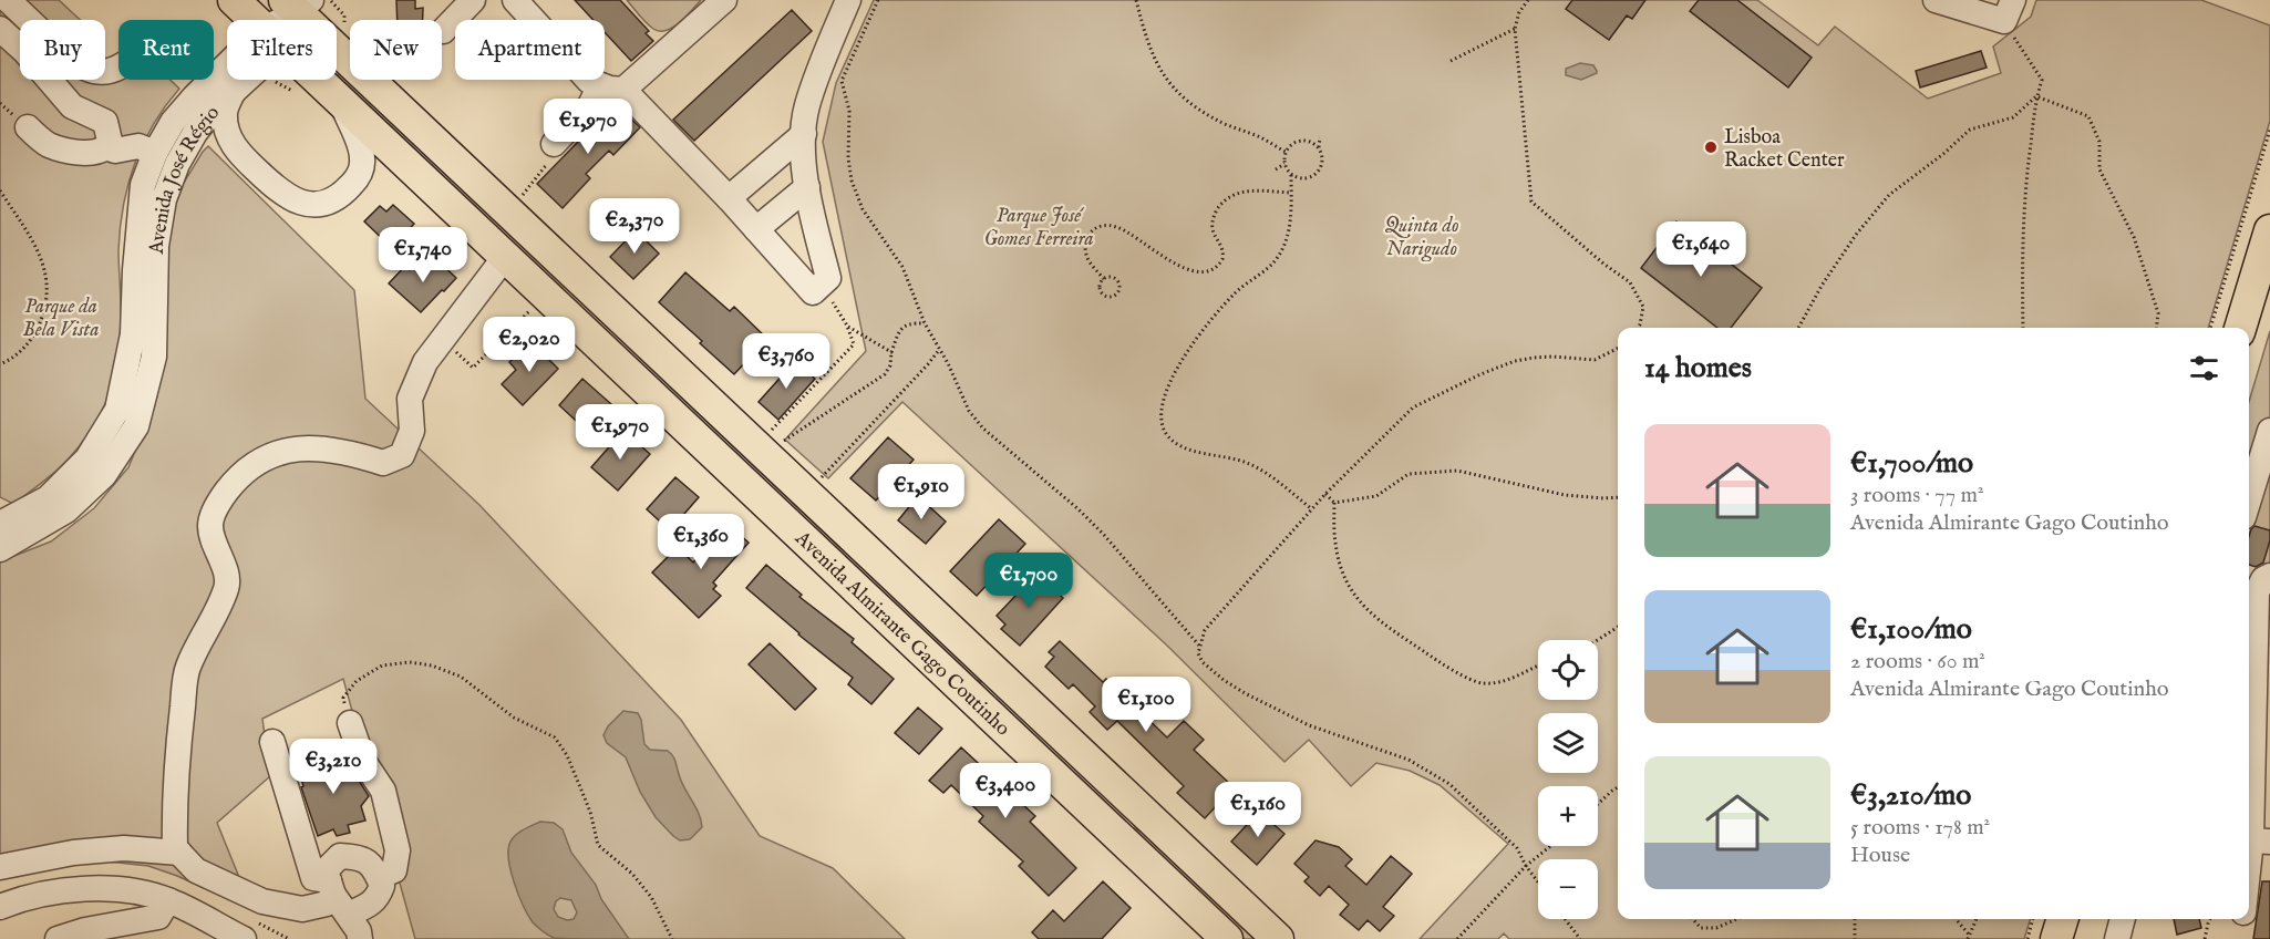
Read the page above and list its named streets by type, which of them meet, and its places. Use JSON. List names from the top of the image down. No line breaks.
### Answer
{"streets":{"main road":["Avenida Almirante Gago Coutinho"],"street":["Avenida José Régio"]},"crossings":[["Avenida José Régio","Avenida Almirante Gago Coutinho"]],"parks":["Parque José Gomes Ferreira","Quinta do Narigudo","Parque da Bela Vista"],"places":["Lisboa Racket Center"],"page":{"chip":["Buy","Rent","Filters","New","Apartment"],"price":["€1,970","€2,370","€1,640","€1,740","€2,020","€3,760","€1,970","€1,910","€1,360","€1,700","€1,100","€3,210","€3,400","€1,160"],"heading":"14 homes","list":[{"name":"€1,700/mo","note":"3 rooms · 77 m² · Avenida Almirante Gago Coutinho"},{"name":"€1,100/mo","note":"2 rooms · 60 m² · Avenida Almirante Gago Coutinho"},{"name":"€3,210/mo","note":"5 rooms · 178 m² · House"}],"map_buttons":["+","−"]}}
